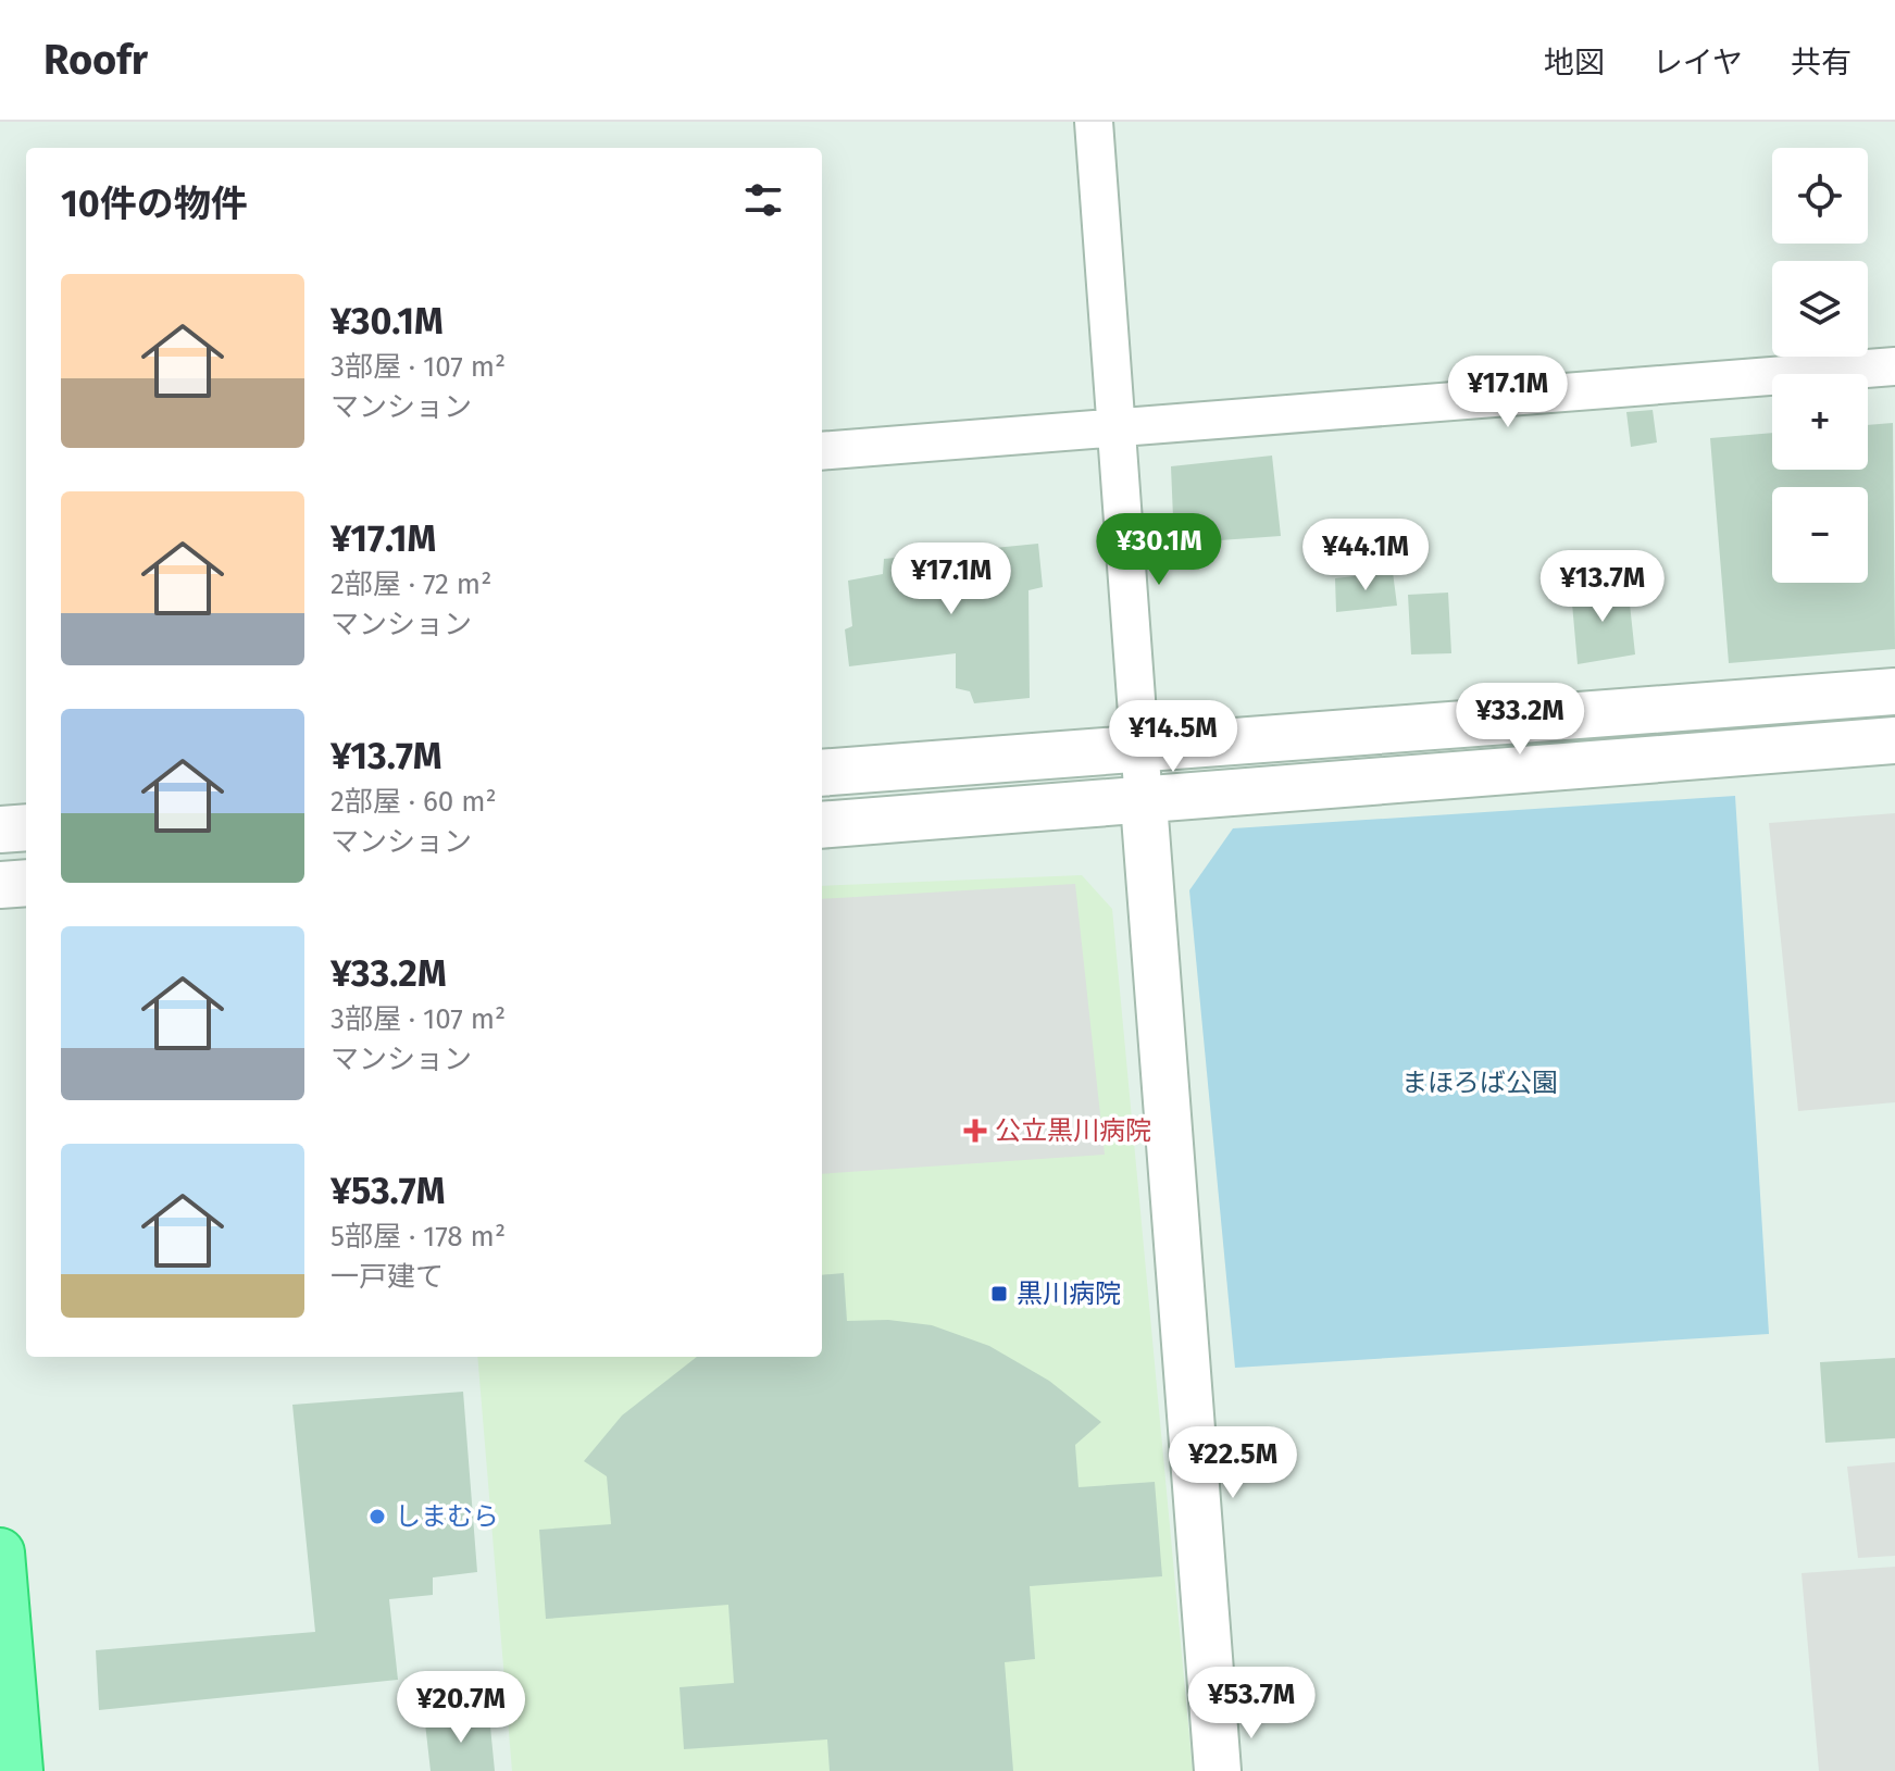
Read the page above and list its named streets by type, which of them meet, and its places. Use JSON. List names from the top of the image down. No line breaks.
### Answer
{"parks":["まほろば公園"],"places":{"health":["公立黒川病院"],"transit":["黒川病院"],"other":["しまむら"]},"page":{"header":"Roofr","nav":["地図","レイヤ","共有"],"map_buttons":["+","−"],"heading":"10件の物件","list":[{"name":"¥30.1M","note":"3部屋 · 107 m² · マンション"},{"name":"¥17.1M","note":"2部屋 · 72 m² · マンション"},{"name":"¥13.7M","note":"2部屋 · 60 m² · マンション"},{"name":"¥33.2M","note":"3部屋 · 107 m² · マンション"},{"name":"¥53.7M","note":"5部屋 · 178 m² · 一戸建て"}],"price":["¥17.1M","¥30.1M","¥44.1M","¥17.1M","¥13.7M","¥33.2M","¥14.5M","¥22.5M","¥53.7M","¥20.7M"]}}
